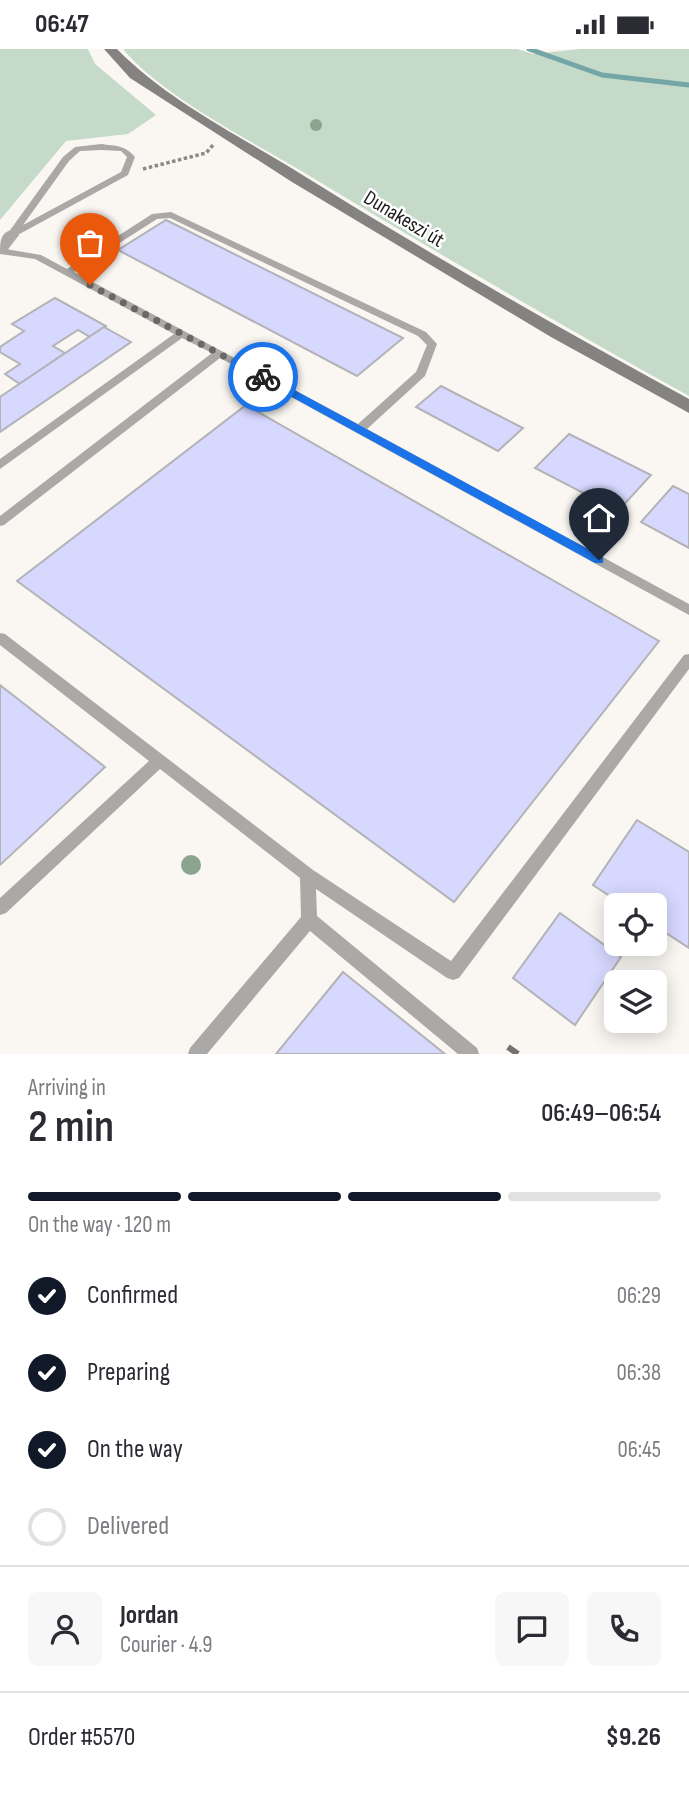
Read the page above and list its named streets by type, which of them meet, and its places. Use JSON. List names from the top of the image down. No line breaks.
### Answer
{"streets":{"street":["Dunakeszi út"]},"page":{"status":"06:47","heading":["2 min","Arriving in","06:49–06:54"],"panel":["Jordan","Courier · 4.9","Order #5570","$9.26"],"bar":"On the way · 120 m","list":[["Confirmed","06:29"],["Preparing","06:38"],["On the way","06:45"],"Delivered"]}}
